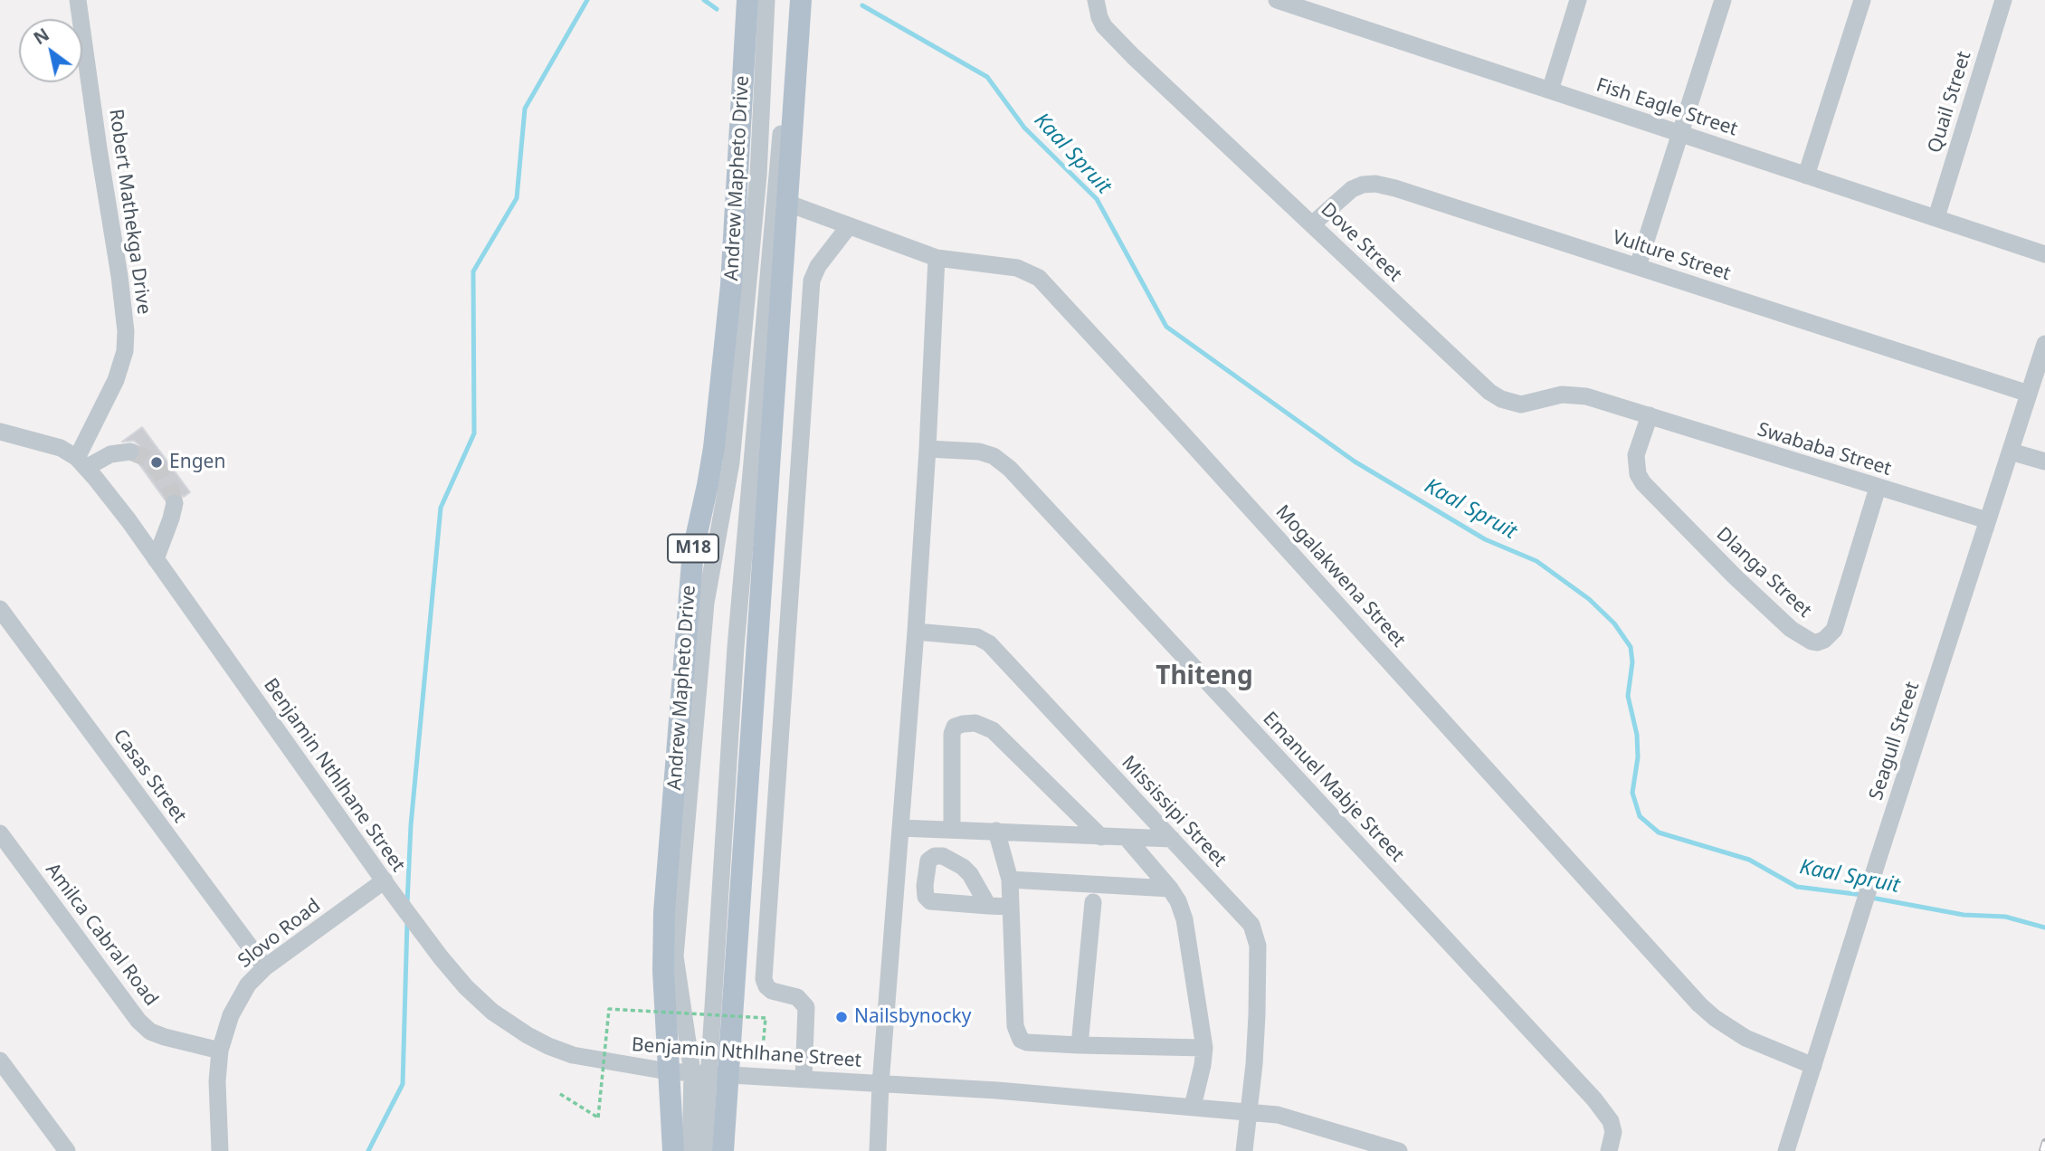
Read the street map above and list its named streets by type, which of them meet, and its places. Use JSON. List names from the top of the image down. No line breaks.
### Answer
{"streets":{"main road":["Andrew Mapheto Drive","M18"],"street":["Quail Street","Fish Eagle Street","Robert Mathekga Drive","Dove Street","Vulture Street","Swababa Street","Dlanga Street","Mogalakwena Street","Seagull Street","Benjamin Nthlhane Street","Casas Street","Emanuel Mabje Street","Mississipi Street","Slovo Road","Amilca Cabral Road"]},"crossings":[["Quail Street","Fish Eagle Street"],["Andrew Mapheto Drive","Benjamin Nthlhane Street"],["Robert Mathekga Drive","Benjamin Nthlhane Street"],["Dove Street","Vulture Street"],["Dove Street","Swababa Street"],["Dove Street","Dlanga Street"],["Vulture Street","Seagull Street"],["Swababa Street","Dlanga Street"],["Swababa Street","Seagull Street"],["Mogalakwena Street","Seagull Street"],["Benjamin Nthlhane Street","Mississipi Street"],["Benjamin Nthlhane Street","Slovo Road"],["Casas Street","Slovo Road"],["Slovo Road","Amilca Cabral Road"]],"districts":["Thiteng"],"water":["Kaal Spruit"],"places":["Engen","Nailsbynocky"],"north":"top left"}
